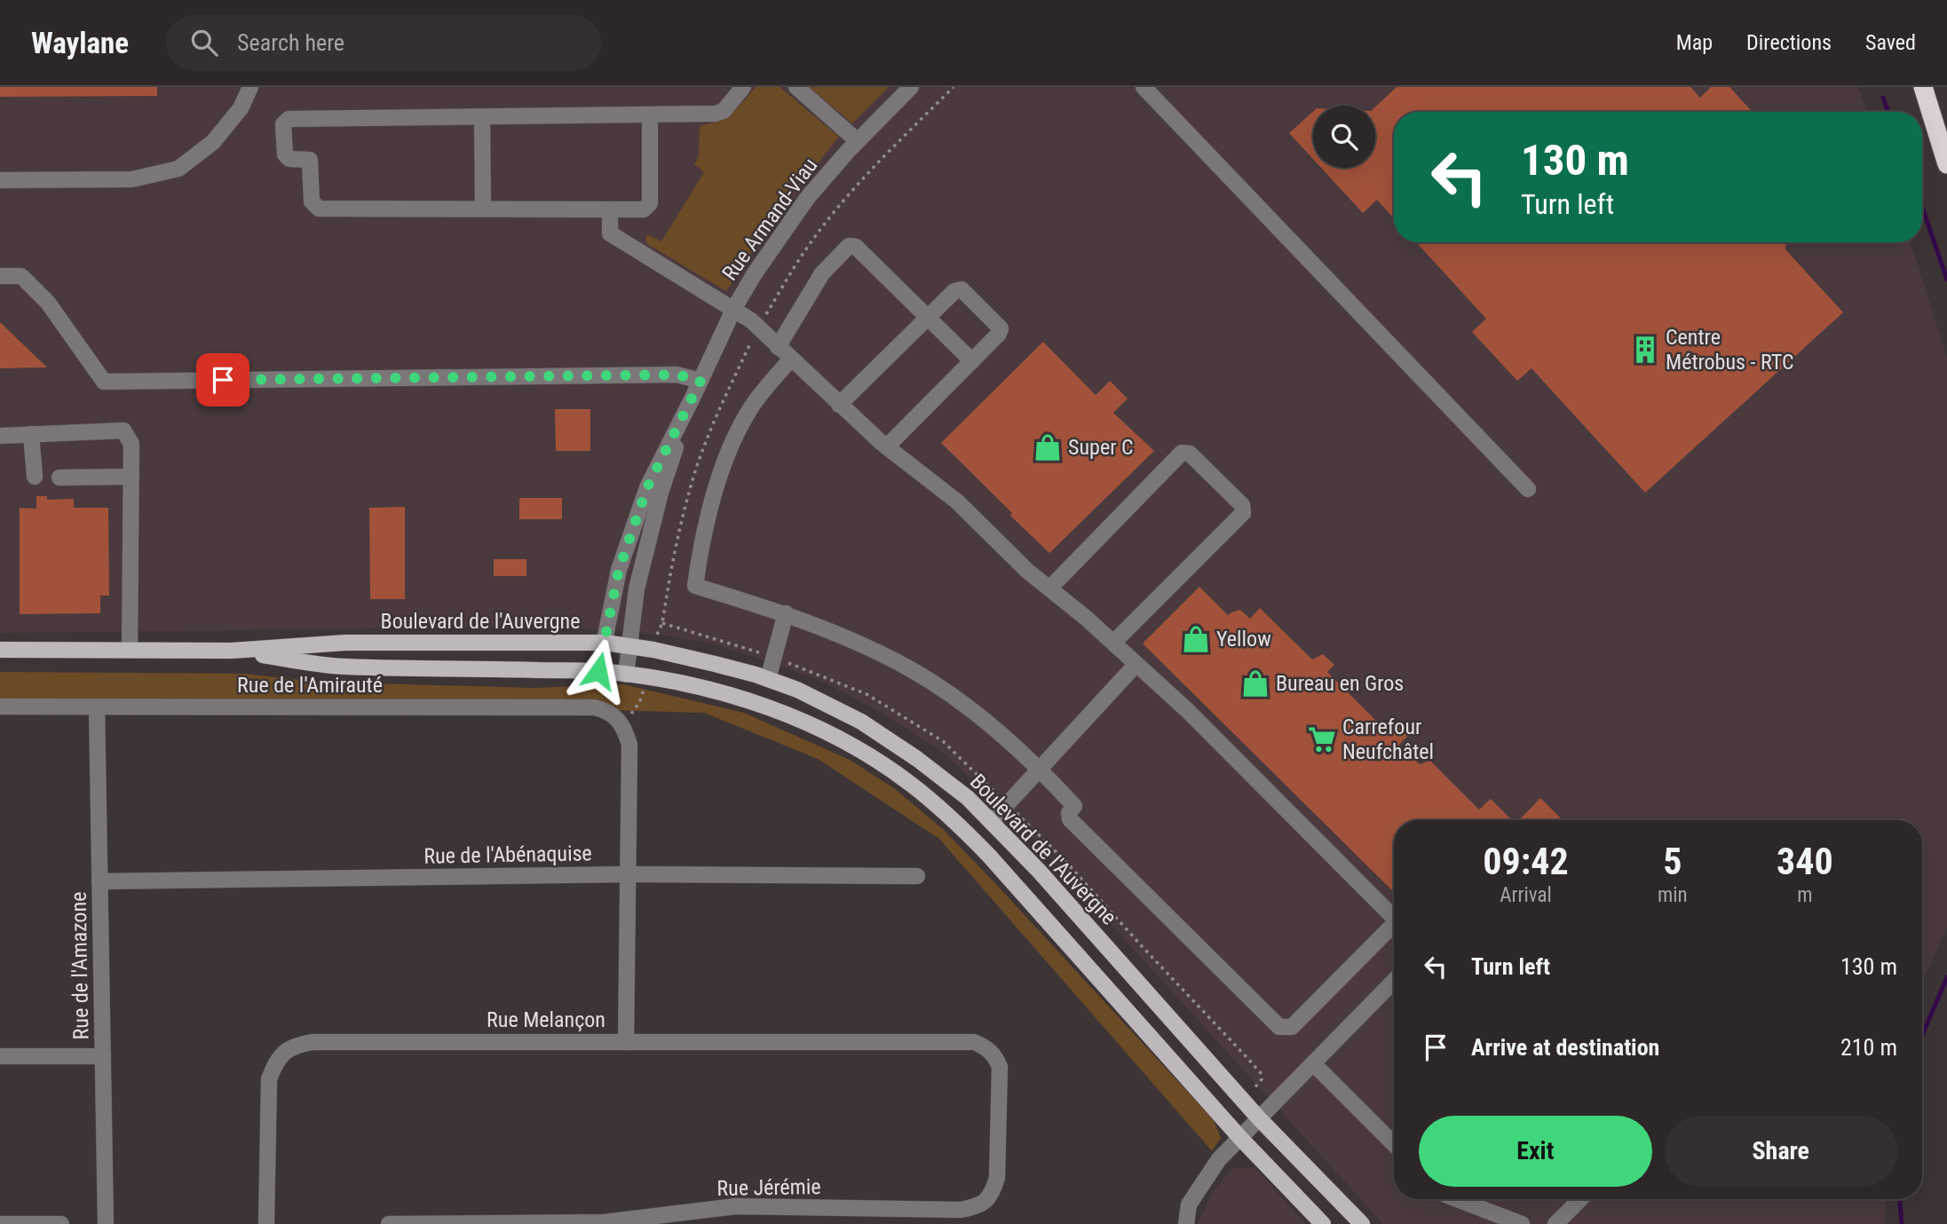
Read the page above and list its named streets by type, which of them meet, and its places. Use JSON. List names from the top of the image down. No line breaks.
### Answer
{"streets":{"main road":["Boulevard de l'Auvergne"],"street":["Rue Armand-Viau","Rue de l'Amirauté","Rue de l'Abénaquise","Rue de l'Amazone","Rue Melançon","Rue Jérémie"]},"crossings":[["Rue Armand-Viau","Boulevard de l'Auvergne"],["Rue de l'Amirauté","Rue de l'Amazone"],["Rue de l'Abénaquise","Rue de l'Amazone"],["Rue Melançon","Rue Jérémie"]],"places":{"building":["Centre Métrobus - RTC"],"shop":["Super C","Yellow","Bureau en Gros"],"supermarket":["Carrefour Neufchâtel"]},"page":{"header":"Waylane","search":"Search here","nav":["Map","Directions","Saved"],"turn":["130 m","Turn left"],"eta":["09:42","Arrival","5","min","340","m"],"list":[{"name":"Turn left","value":"130 m"},{"name":"Arrive at destination","value":"210 m"}],"buttons":["Exit","Share"]}}
